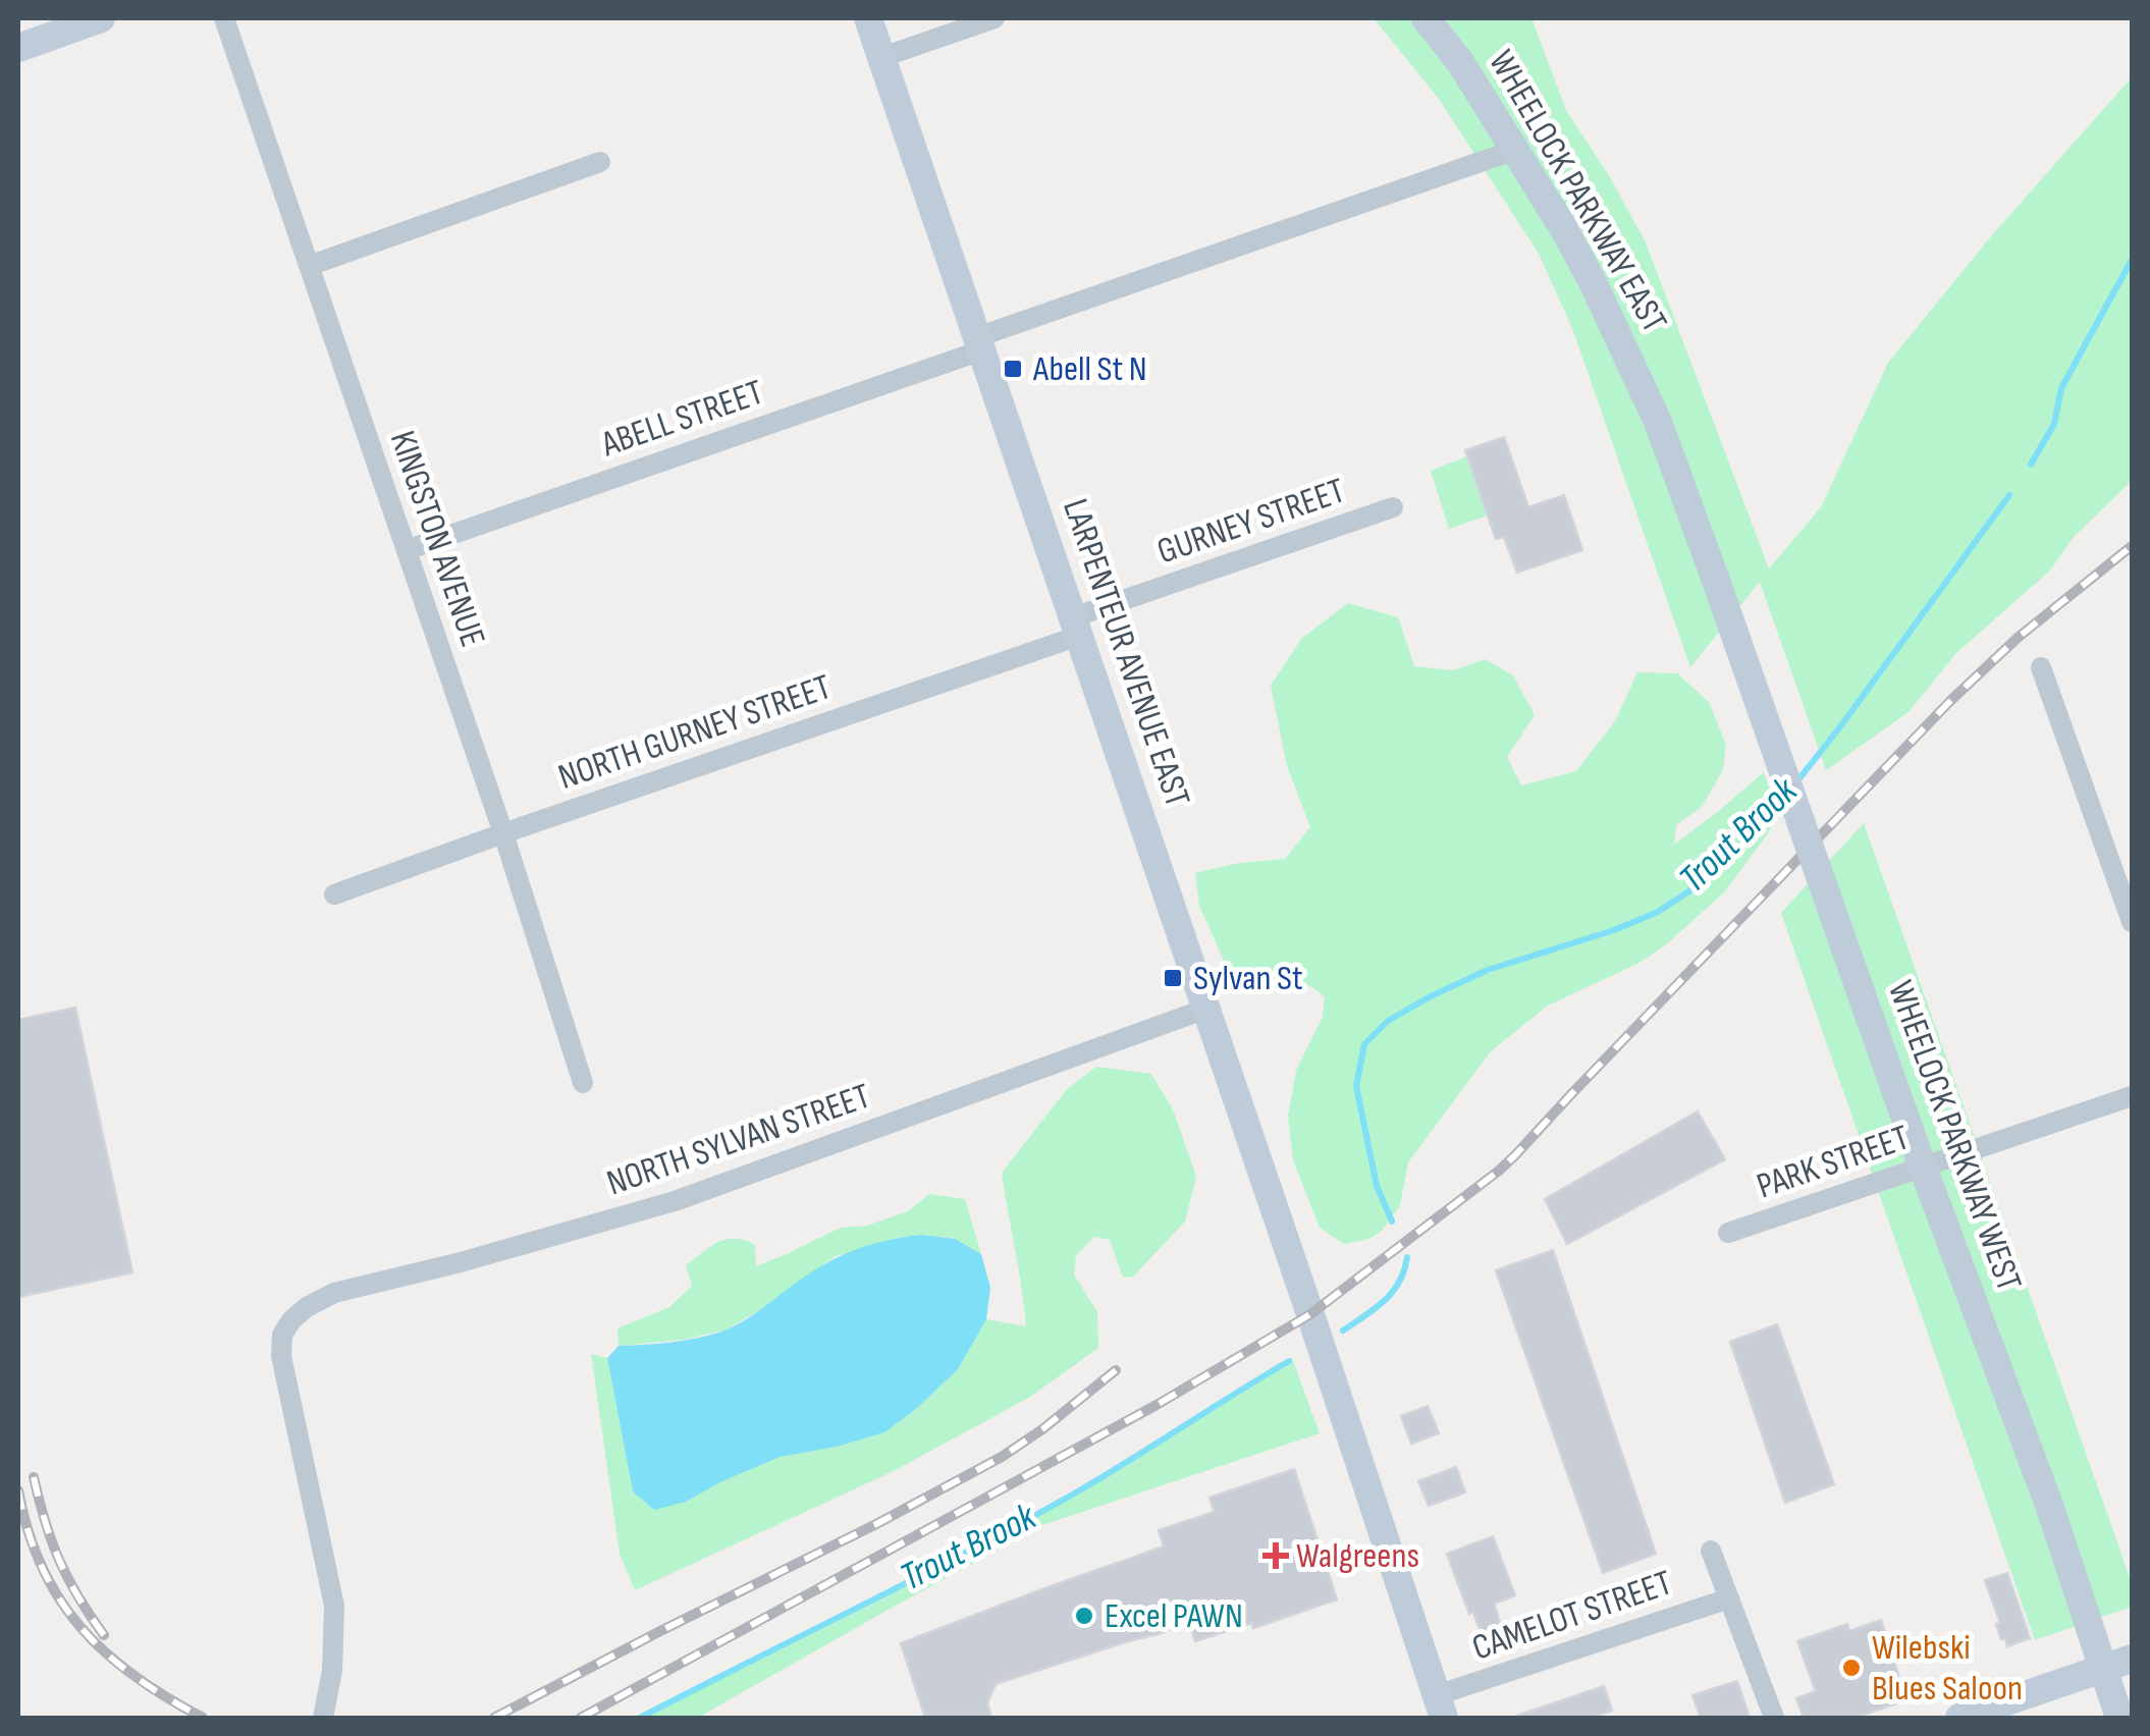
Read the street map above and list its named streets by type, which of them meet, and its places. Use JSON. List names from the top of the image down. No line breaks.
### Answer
{"streets":{"street":["WHEELOCK PARKWAY EAST","ABELL STREET","GURNEY STREET","KINGSTON AVENUE","LARPENTEUR AVENUE EAST","NORTH GURNEY STREET","WHEELOCK PARKWAY WEST","NORTH SYLVAN STREET","PARK STREET","CAMELOT STREET"]},"crossings":[["WHEELOCK PARKWAY EAST","ABELL STREET"],["WHEELOCK PARKWAY EAST","WHEELOCK PARKWAY WEST"],["ABELL STREET","KINGSTON AVENUE"],["ABELL STREET","LARPENTEUR AVENUE EAST"],["GURNEY STREET","LARPENTEUR AVENUE EAST"],["GURNEY STREET","NORTH GURNEY STREET"],["KINGSTON AVENUE","NORTH GURNEY STREET"],["LARPENTEUR AVENUE EAST","NORTH GURNEY STREET"],["LARPENTEUR AVENUE EAST","NORTH SYLVAN STREET"],["LARPENTEUR AVENUE EAST","CAMELOT STREET"],["WHEELOCK PARKWAY WEST","PARK STREET"]],"water":["Trout Brook"],"places":{"transit":["Abell St N","Sylvan St"],"health":["Walgreens"],"other":["Excel PAWN","Wilebski Blues Saloon"]}}
